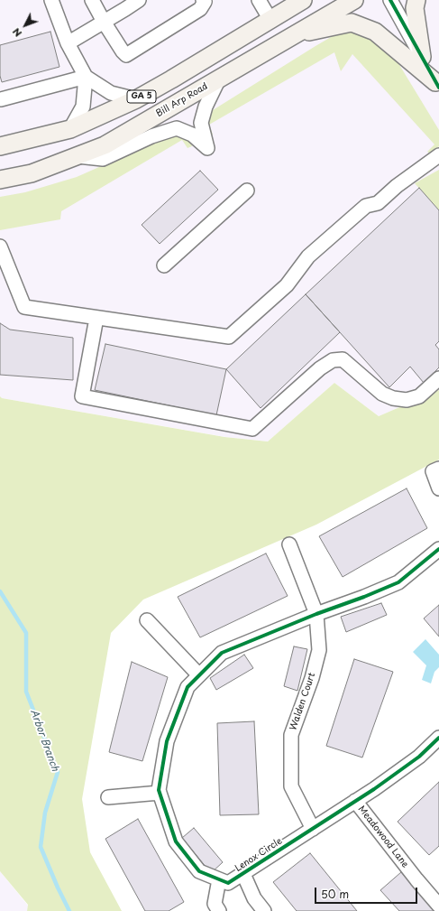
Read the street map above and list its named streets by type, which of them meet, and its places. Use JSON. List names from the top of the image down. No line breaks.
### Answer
{"streets":{"main road":["GA 5","Bill Arp Road"],"street":["Walden Court","Meadowood Lane","Lenox Circle"]},"crossings":[["Walden Court","Lenox Circle"],["Meadowood Lane","Lenox Circle"]],"water":["Arbor Branch"],"scale_bar":"50 m","north":"bottom left"}
